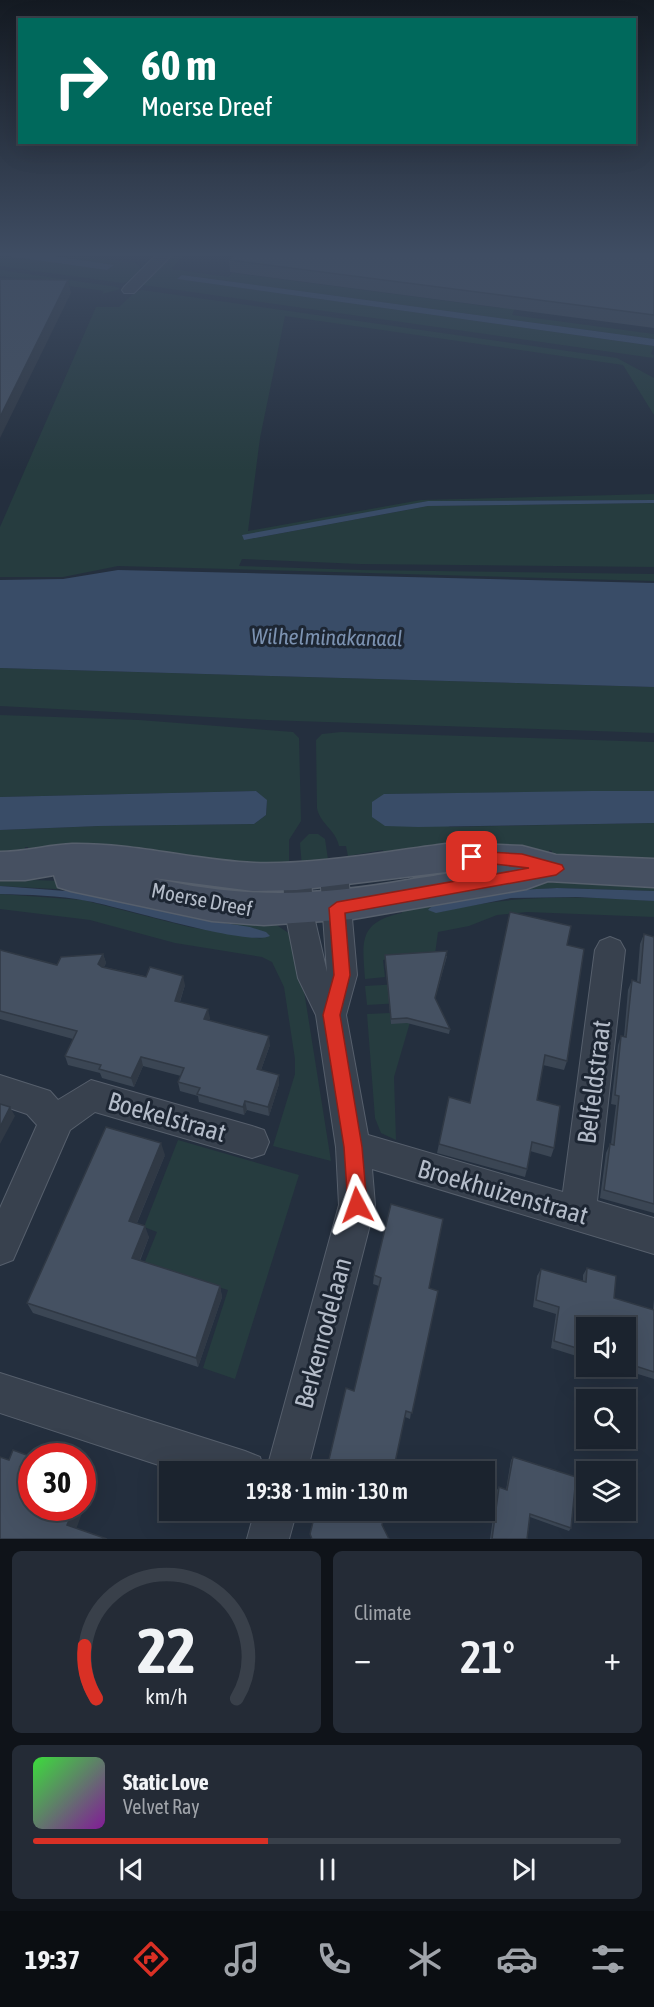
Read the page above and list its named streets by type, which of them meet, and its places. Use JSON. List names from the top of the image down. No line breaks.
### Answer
{"streets":{"street":["Moerse Dreef","Belfeldstraat","Boekelstraat","Broekhuizenstraat","Berkenrodelaan"]},"crossings":[["Moerse Dreef","Berkenrodelaan"],["Belfeldstraat","Broekhuizenstraat"],["Broekhuizenstraat","Berkenrodelaan"]],"water":["Wilhelminakanaal"],"page":{"turn":["60 m","Moerse Dreef"],"limit":"30","trip":"19:38 · 1 min · 130 m","tile":"Climate","heat":["−","21°","+"],"song":["Static Love","Velvet Ray"],"tabs":"19:37","gauge":["22","km/h"]}}
